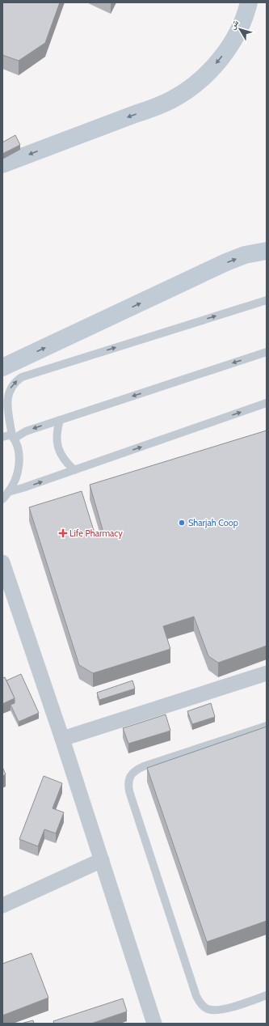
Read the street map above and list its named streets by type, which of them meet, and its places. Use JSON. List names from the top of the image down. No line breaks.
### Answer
{"places":{"other":["Sharjah Coop"],"health":["Life Pharmacy"]},"north":"top left"}
